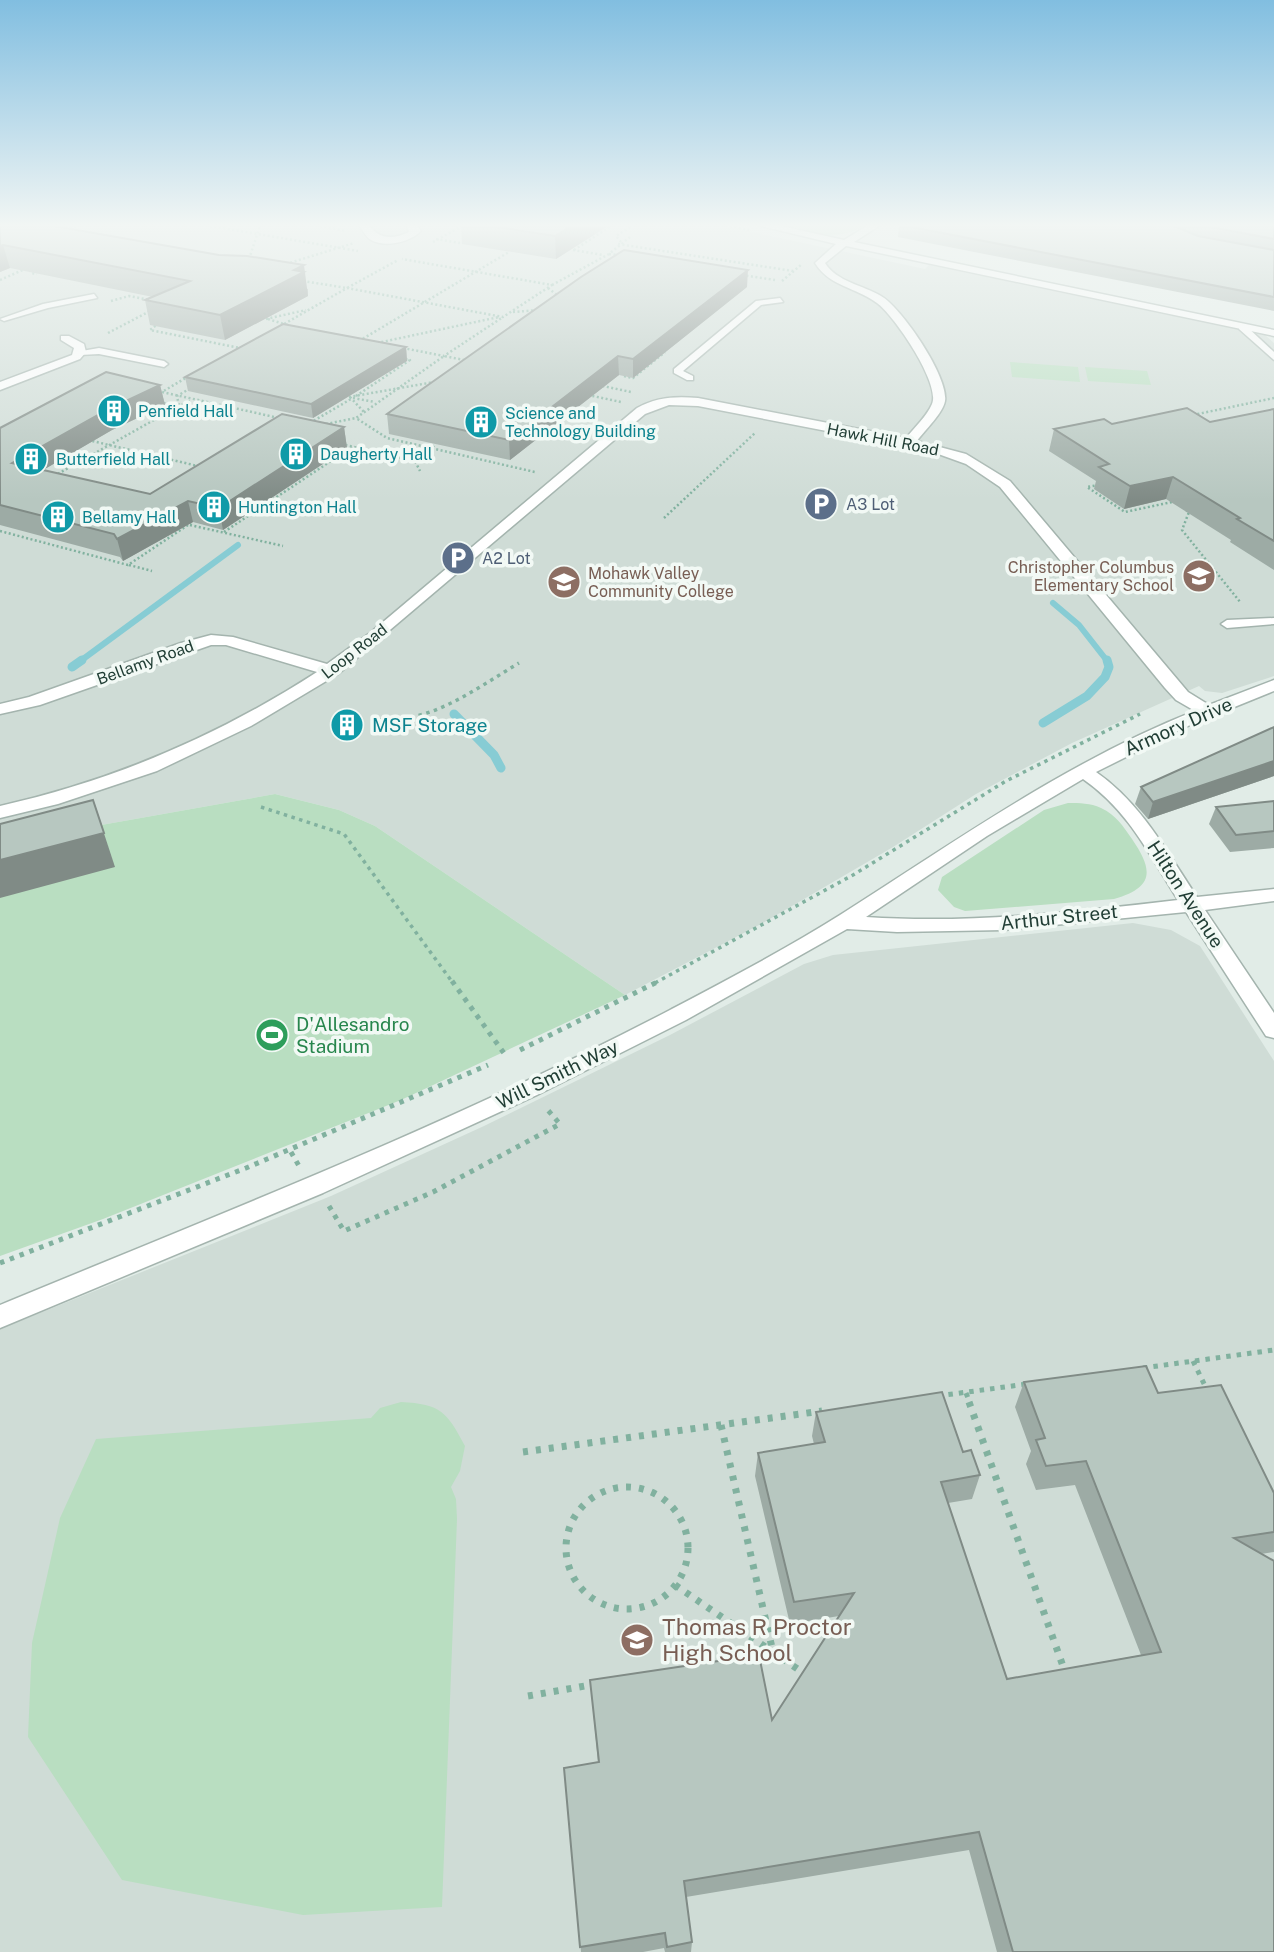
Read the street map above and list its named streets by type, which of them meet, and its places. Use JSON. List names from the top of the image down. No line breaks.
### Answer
{"streets":{"street":["Hawk Hill Road","Loop Road","Bellamy Road","Armory Drive","Hilton Avenue","Arthur Street","Will Smith Way"]},"crossings":[["Hawk Hill Road","Loop Road"],["Hawk Hill Road","Armory Drive"],["Loop Road","Bellamy Road"],["Armory Drive","Hilton Avenue"],["Armory Drive","Will Smith Way"],["Hilton Avenue","Arthur Street"],["Hilton Avenue","Will Smith Way"],["Arthur Street","Will Smith Way"]],"places":{"building":["Penfield Hall","Science and Technology Building","Daugherty Hall","Butterfield Hall","Huntington Hall","Bellamy Hall","MSF Storage"],"parking":["A3 Lot","A2 Lot"],"school or university":["Christopher Columbus Elementary School","Mohawk Valley Community College","Thomas R Proctor High School"],"sports":["D'Allesandro Stadium"]}}
